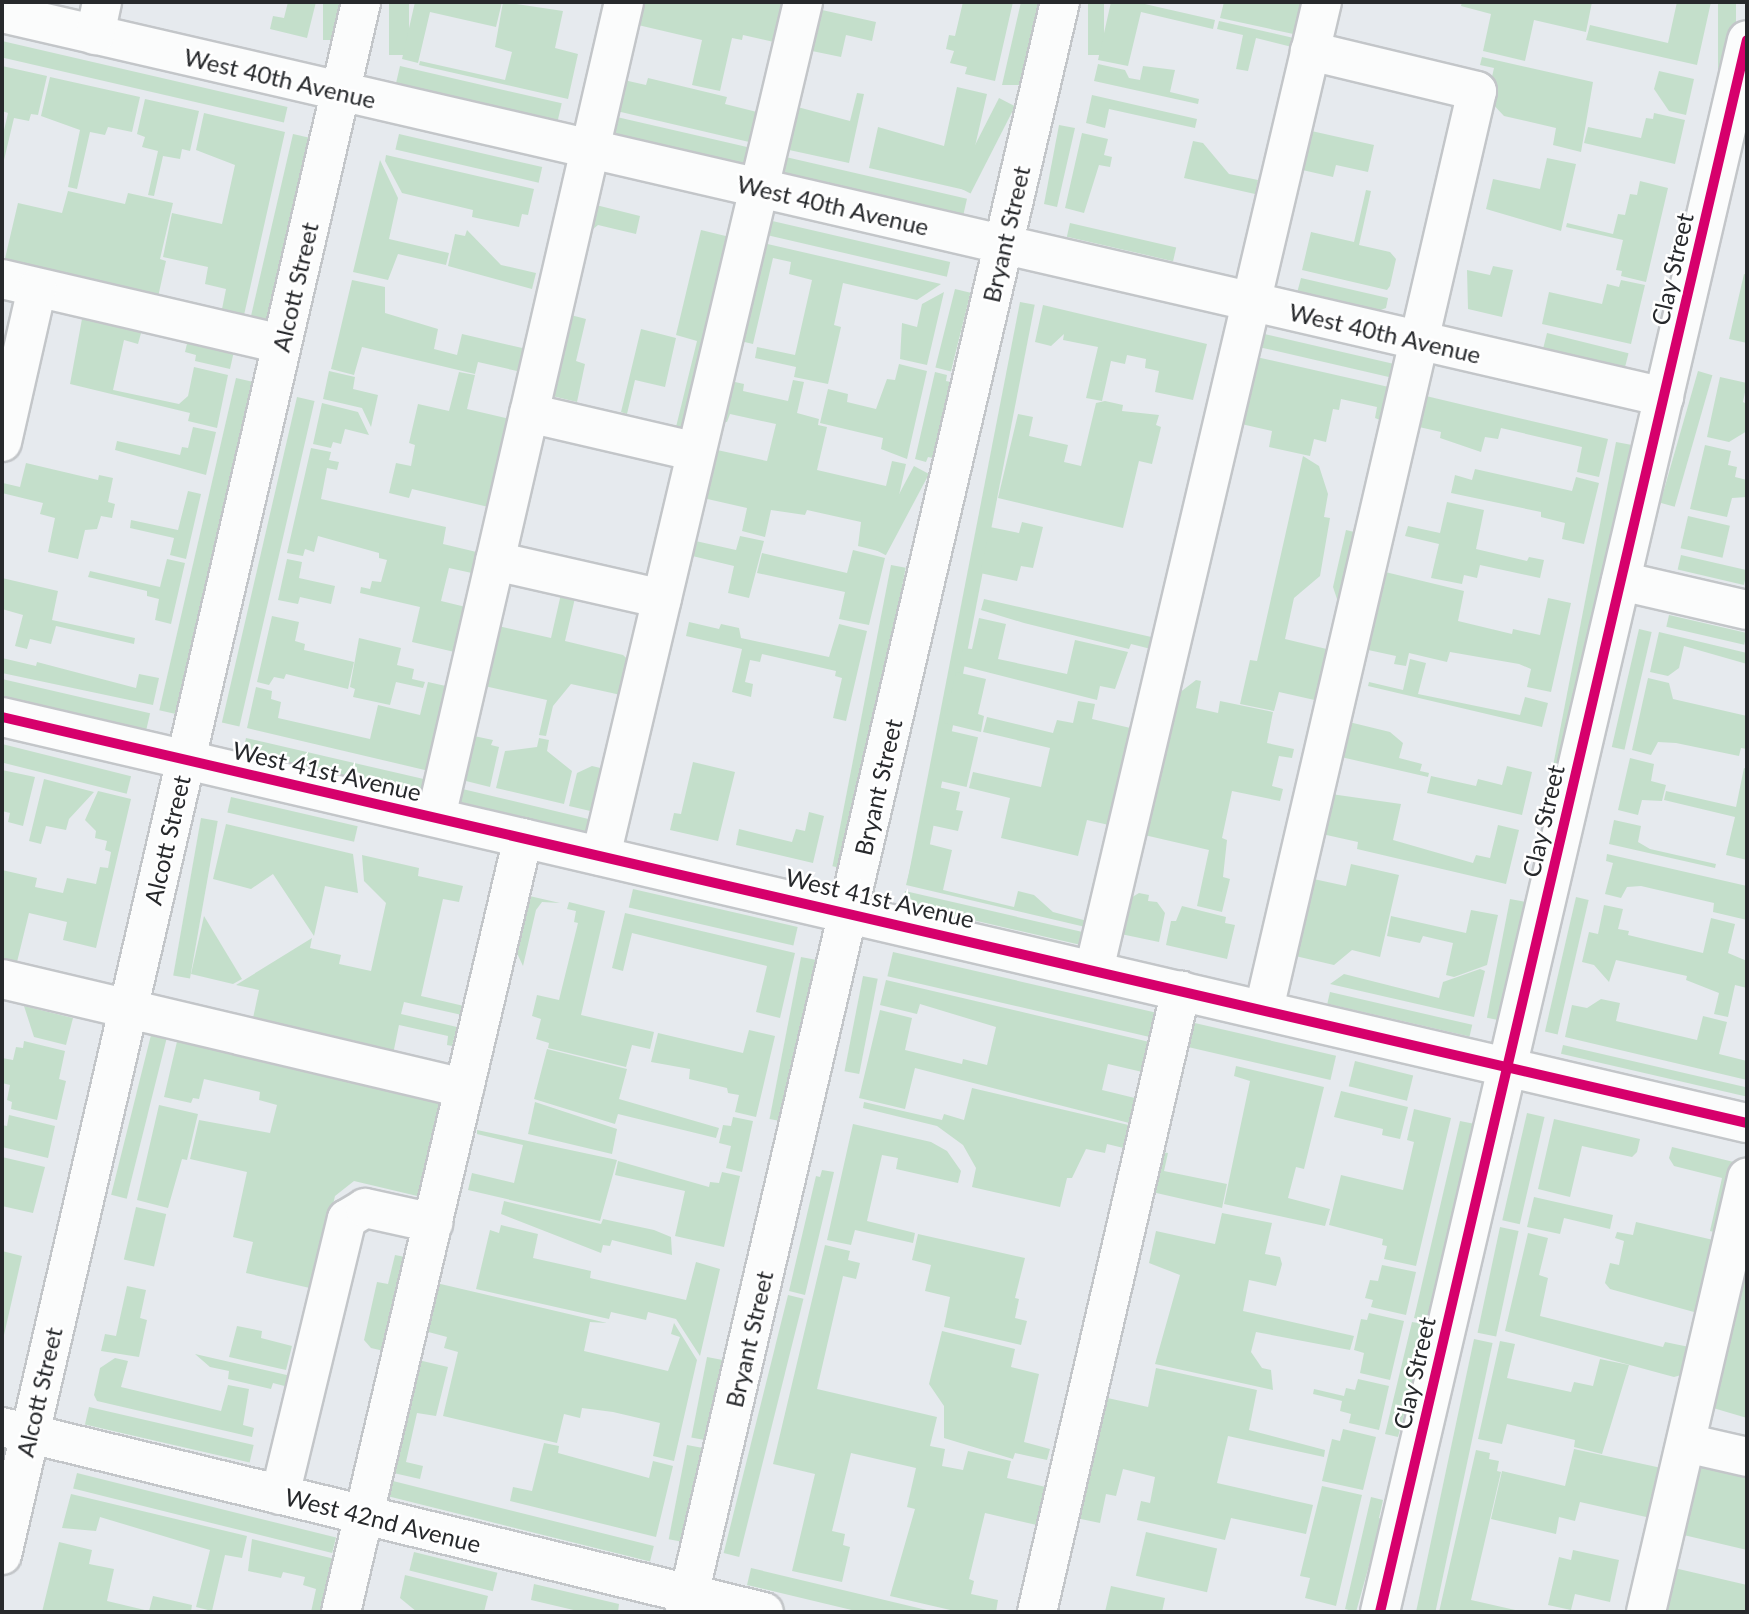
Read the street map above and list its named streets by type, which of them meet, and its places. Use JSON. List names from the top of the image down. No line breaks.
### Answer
{"streets":{"street":["West 40th Avenue","Bryant Street","Clay Street","Alcott Street","West 41st Avenue","West 42nd Avenue"]},"crossings":[["West 40th Avenue","Bryant Street"],["West 40th Avenue","Clay Street"],["West 40th Avenue","Alcott Street"],["Bryant Street","West 41st Avenue"],["Bryant Street","West 42nd Avenue"],["Clay Street","West 41st Avenue"],["Alcott Street","West 41st Avenue"],["Alcott Street","West 42nd Avenue"]]}
